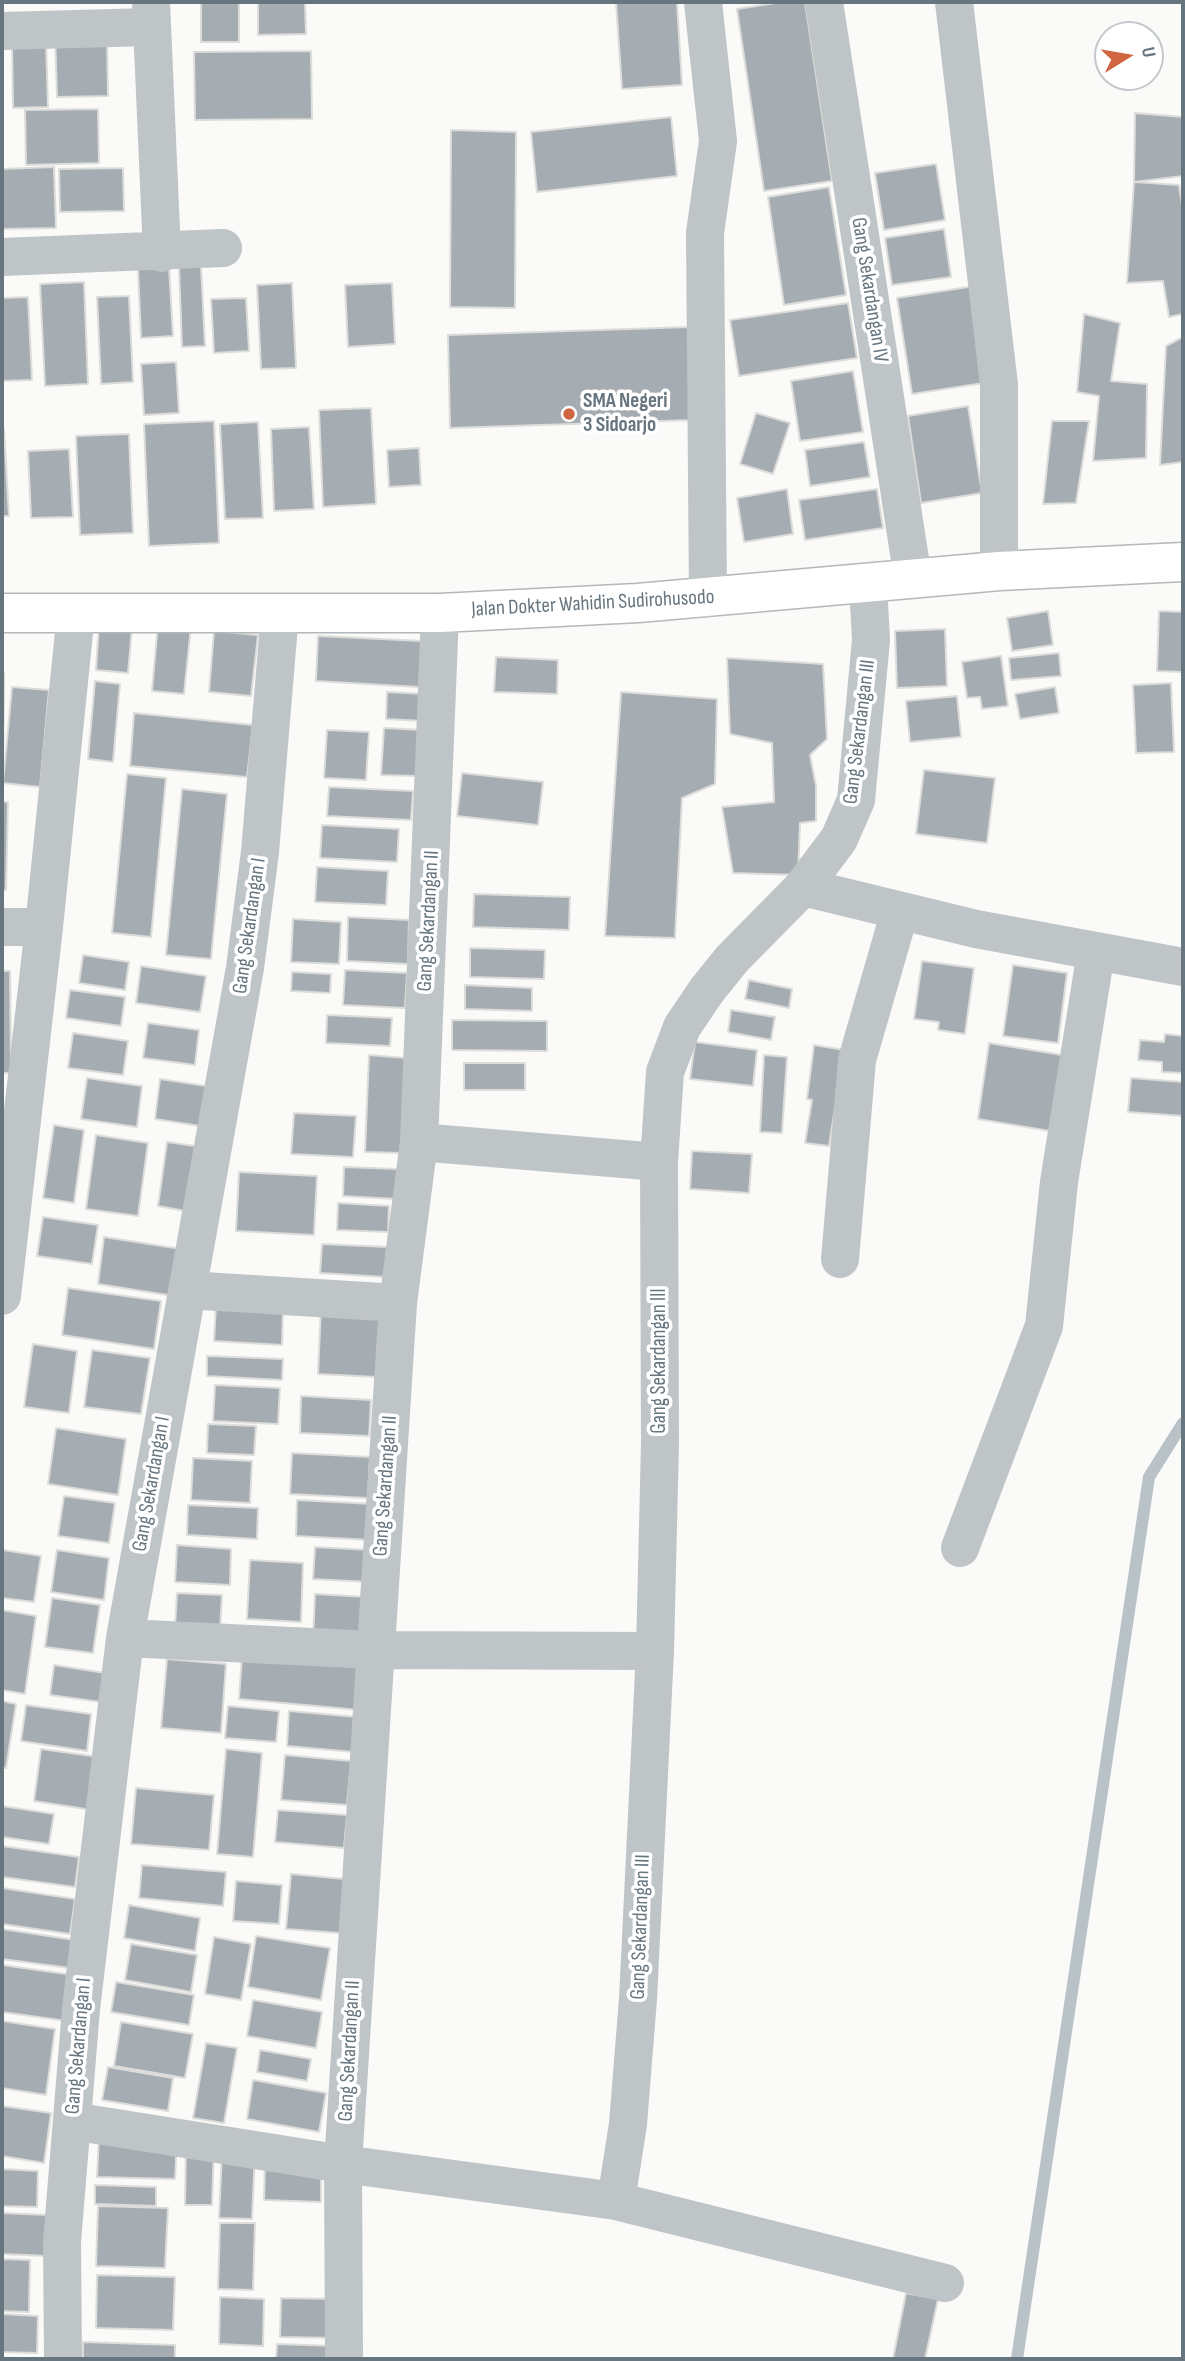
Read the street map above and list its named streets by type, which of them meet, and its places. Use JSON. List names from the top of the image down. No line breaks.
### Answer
{"streets":{"main road":["Jalan Dokter Wahidin Sudirohusodo"],"street":["Gang Sekardangan IV","Gang Sekardangan III","Gang Sekardangan II","Gang Sekardangan I"]},"crossings":[["Gang Sekardangan IV","Jalan Dokter Wahidin Sudirohusodo"],["Jalan Dokter Wahidin Sudirohusodo","Gang Sekardangan III"],["Jalan Dokter Wahidin Sudirohusodo","Gang Sekardangan II"],["Jalan Dokter Wahidin Sudirohusodo","Gang Sekardangan I"]],"places":["SMA Negeri 3 Sidoarjo"],"north":"right"}
